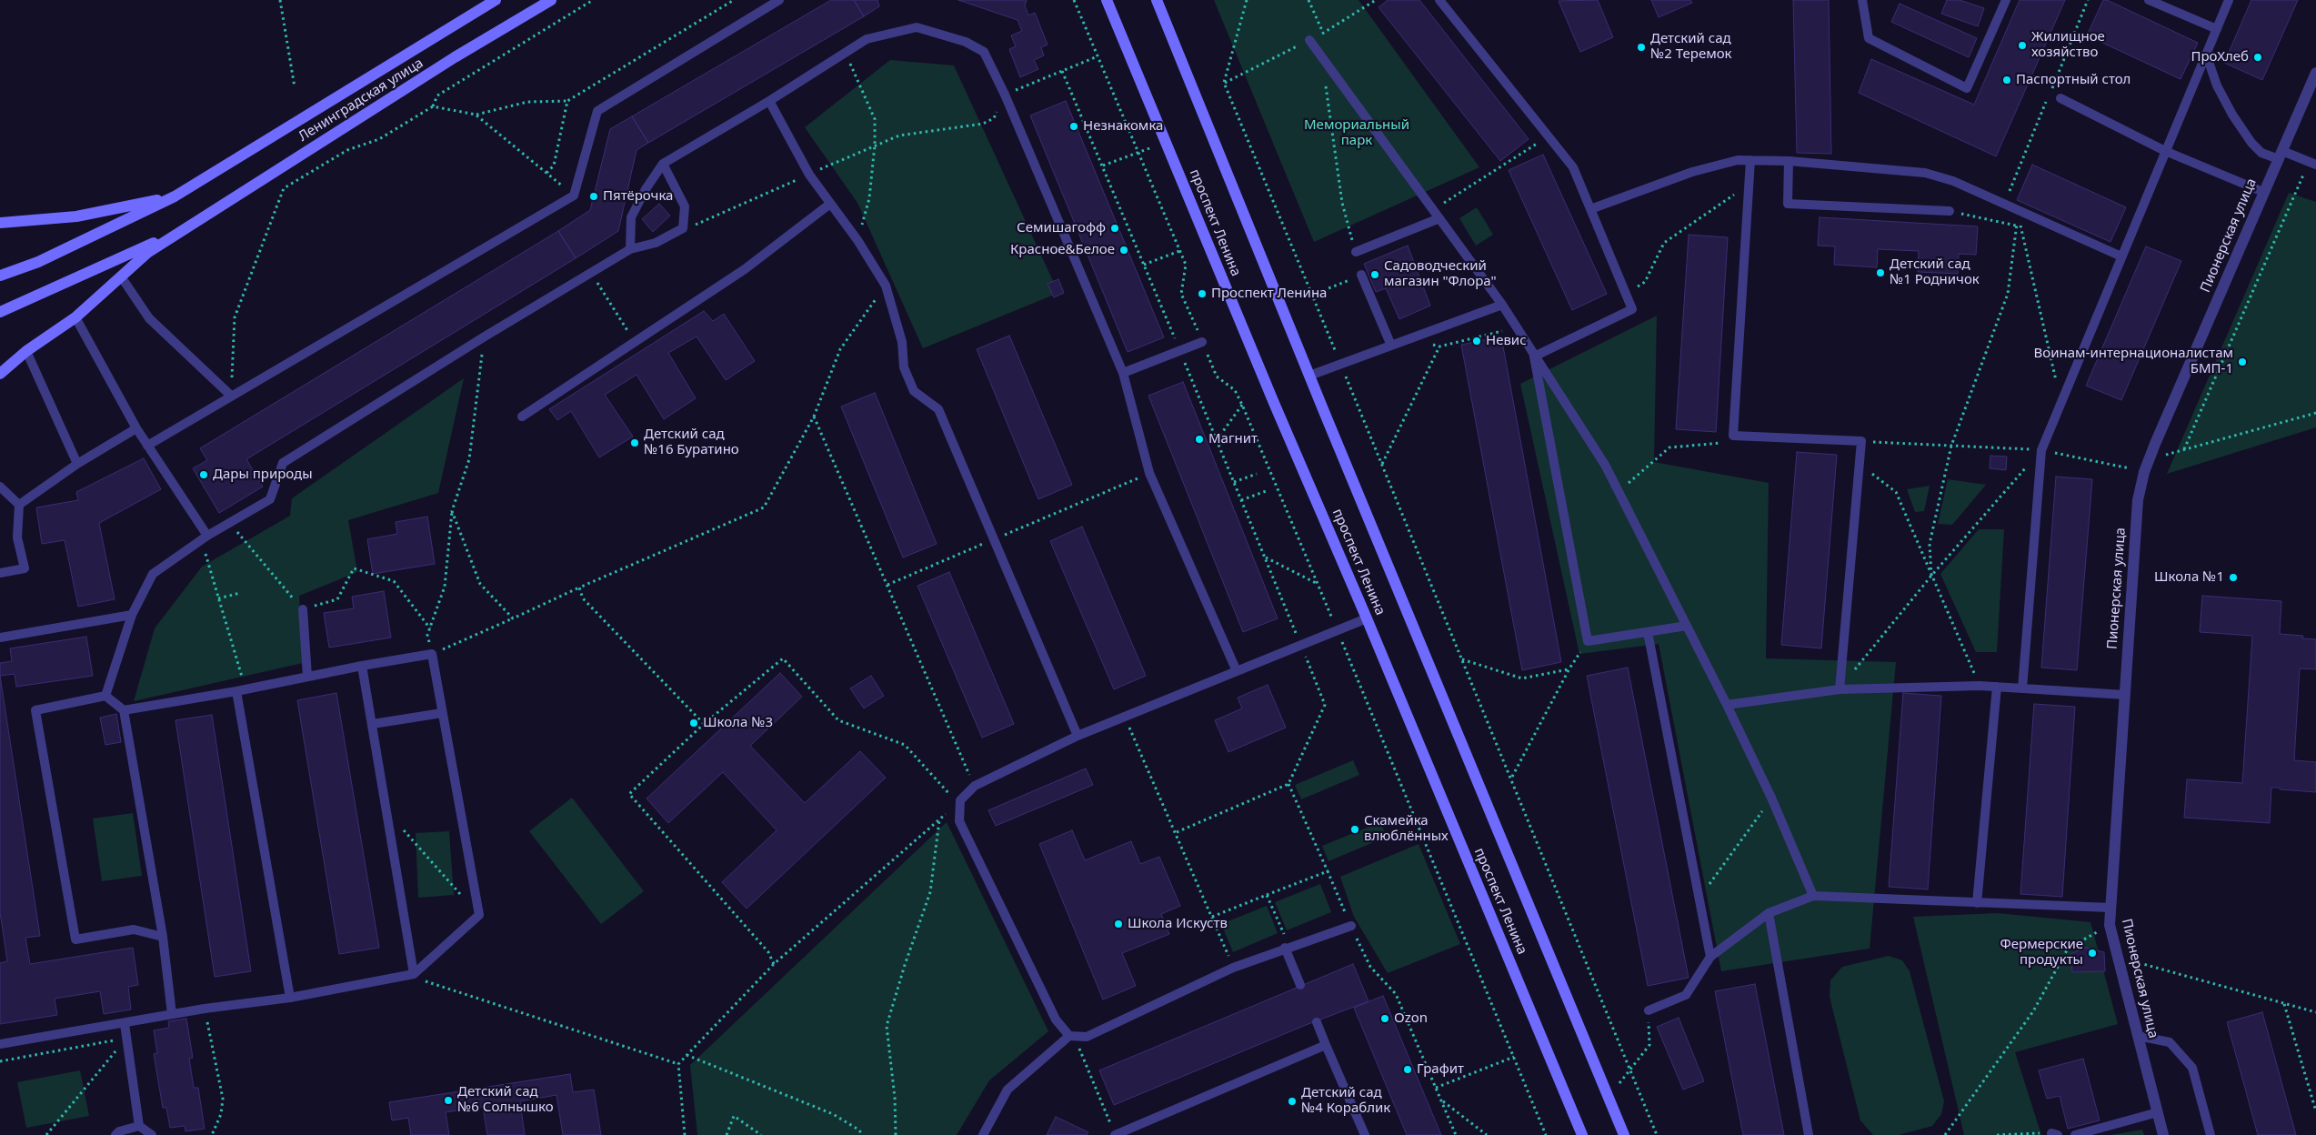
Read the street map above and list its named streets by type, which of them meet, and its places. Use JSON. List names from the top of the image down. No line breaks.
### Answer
{"streets":{"main road":["Ленинградская улица","проспект Ленина"],"street":["Пионерская улица"]},"parks":["Мемориальный парк"],"places":["Жилищное хозяйство","Детский сад №2 Теремок","ПроХлеб","Паспортный стол","Незнакомка","Пятёрочка","Семишагофф","Красное&Белое","Детский сад №1 Родничок","Садоводческий магазин \"Флора\"","Проспект Ленина","Невис","Воинам-интернационалистам БМП-1","Магнит","Детский сад №16 Буратино","Дары природы","Школа №1","Школа №3","Скамейка влюблённых","Школа Искуств","Фермерские продукты","Ozon","Графит","Детский сад №6 Солнышко","Детский сад №4 Кораблик"]}
